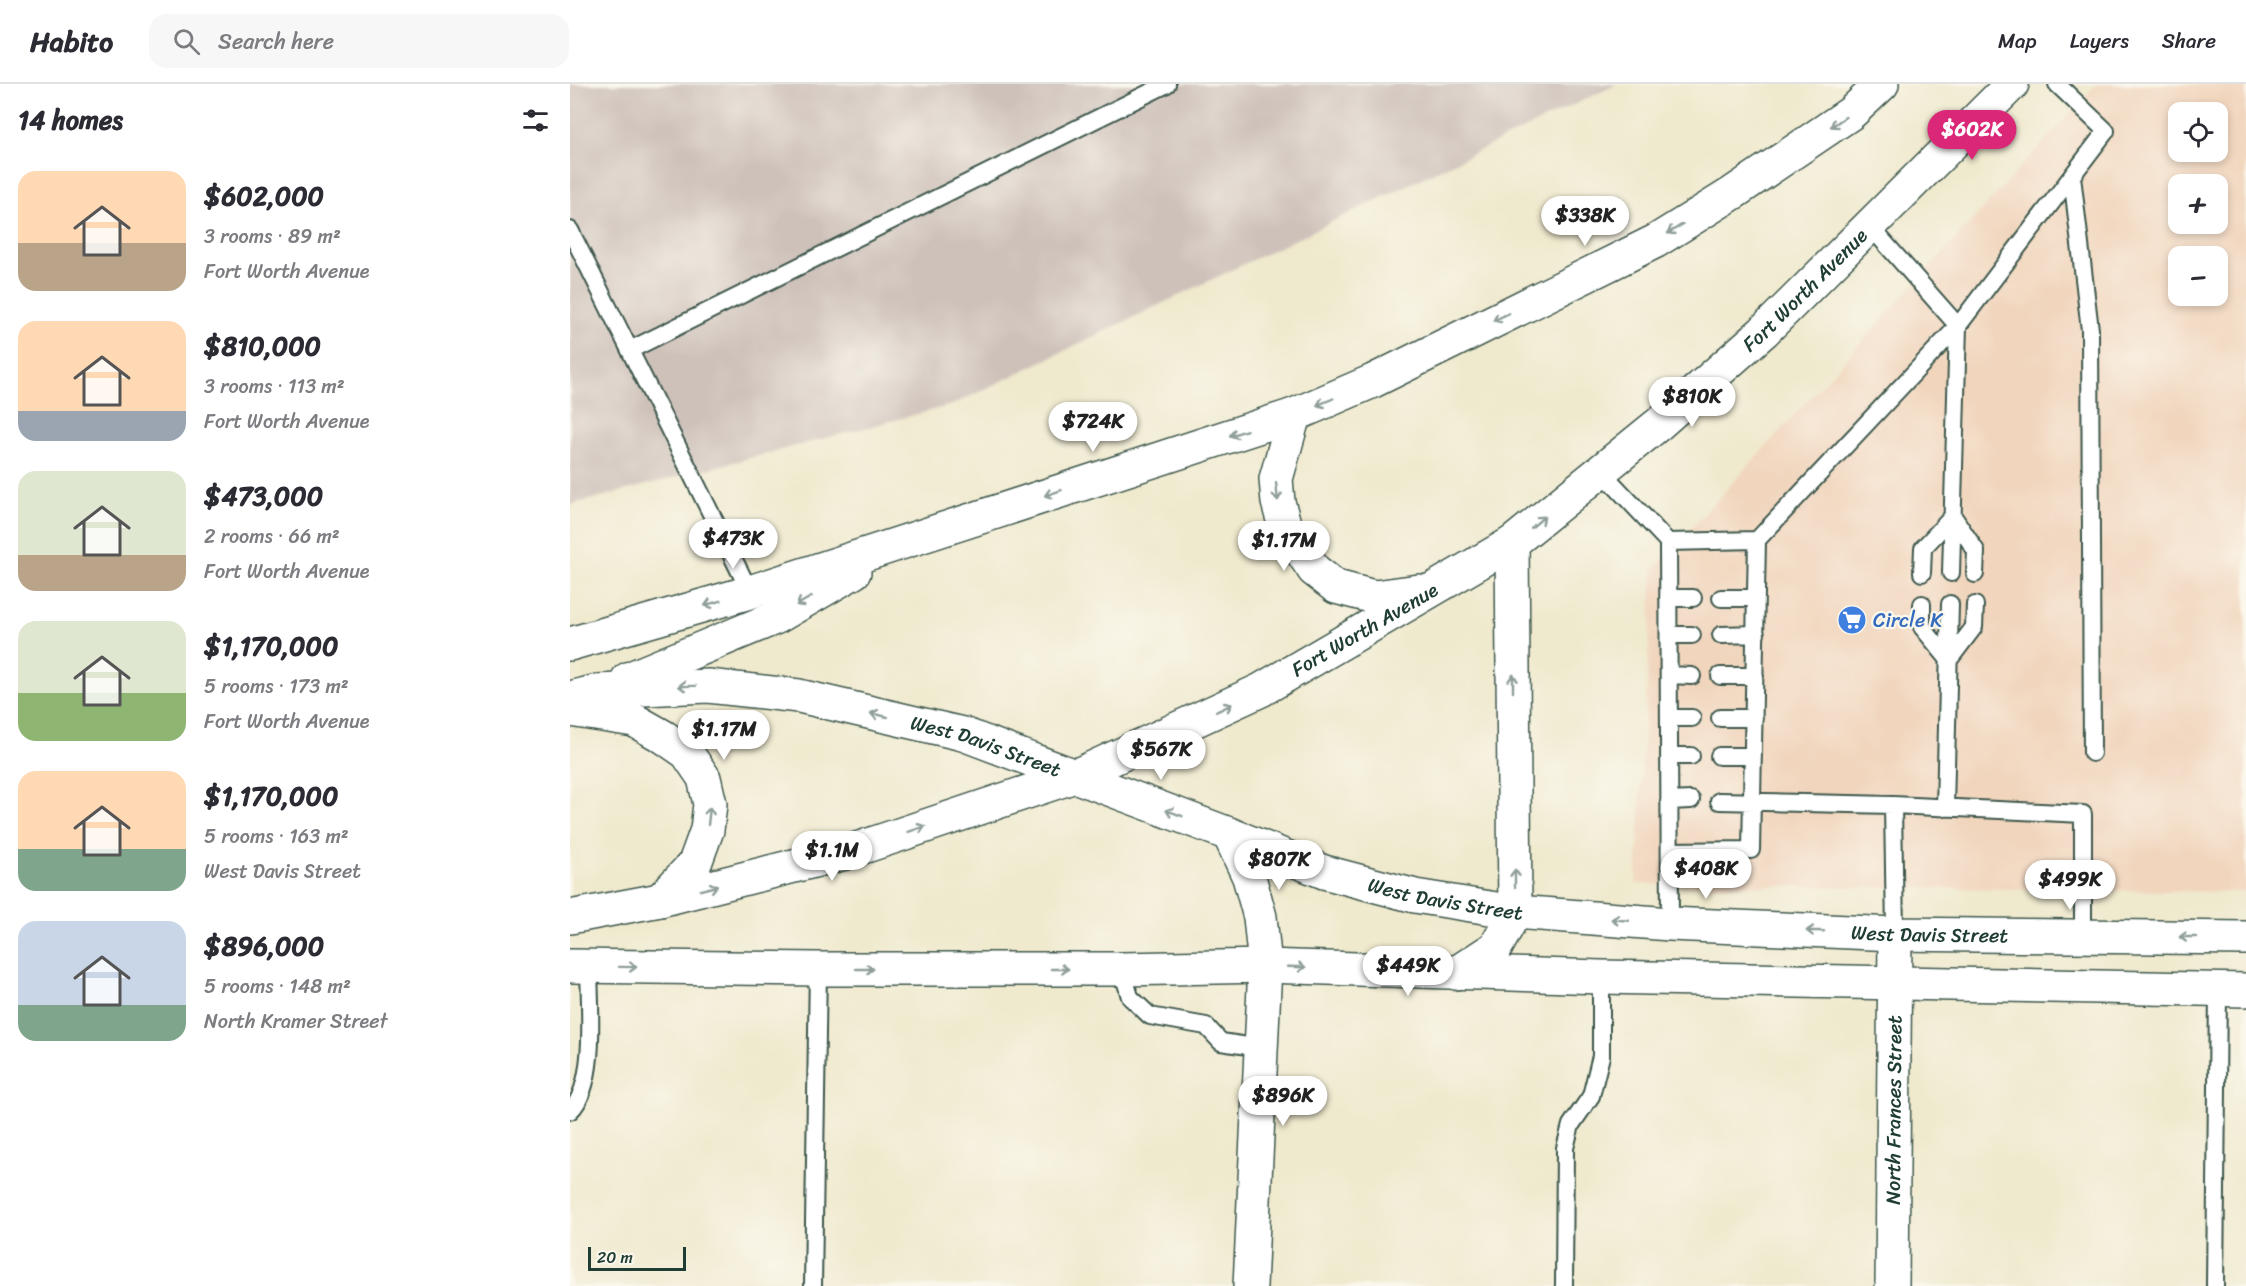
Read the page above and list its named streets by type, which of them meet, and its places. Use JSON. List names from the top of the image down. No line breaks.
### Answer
{"streets":{"main road":["Fort Worth Avenue","West Davis Street","North Frances Street"]},"crossings":[["Fort Worth Avenue","West Davis Street"],["West Davis Street","North Frances Street"]],"places":{"supermarket":["Circle K"]},"scale_bar":"20 m","page":{"header":"Habito","search":"Search here","nav":["Map","Layers","Share"],"heading":"14 homes","map_buttons":["+","−"],"price":["$602K","$338K","$810K","$724K","$473K","$1.17M","$1.17M","$567K","$1.1M","$807K","$408K","$499K","$449K","$896K"],"list":[{"name":"$602,000","note":"3 rooms · 89 m² · Fort Worth Avenue"},{"name":"$810,000","note":"3 rooms · 113 m² · Fort Worth Avenue"},{"name":"$473,000","note":"2 rooms · 66 m² · Fort Worth Avenue"},{"name":"$1,170,000","note":"5 rooms · 173 m² · Fort Worth Avenue"},{"name":"$1,170,000","note":"5 rooms · 163 m² · West Davis Street"},{"name":"$896,000","note":"5 rooms · 148 m² · North Kramer Street"}],"scale":"20 m"}}
